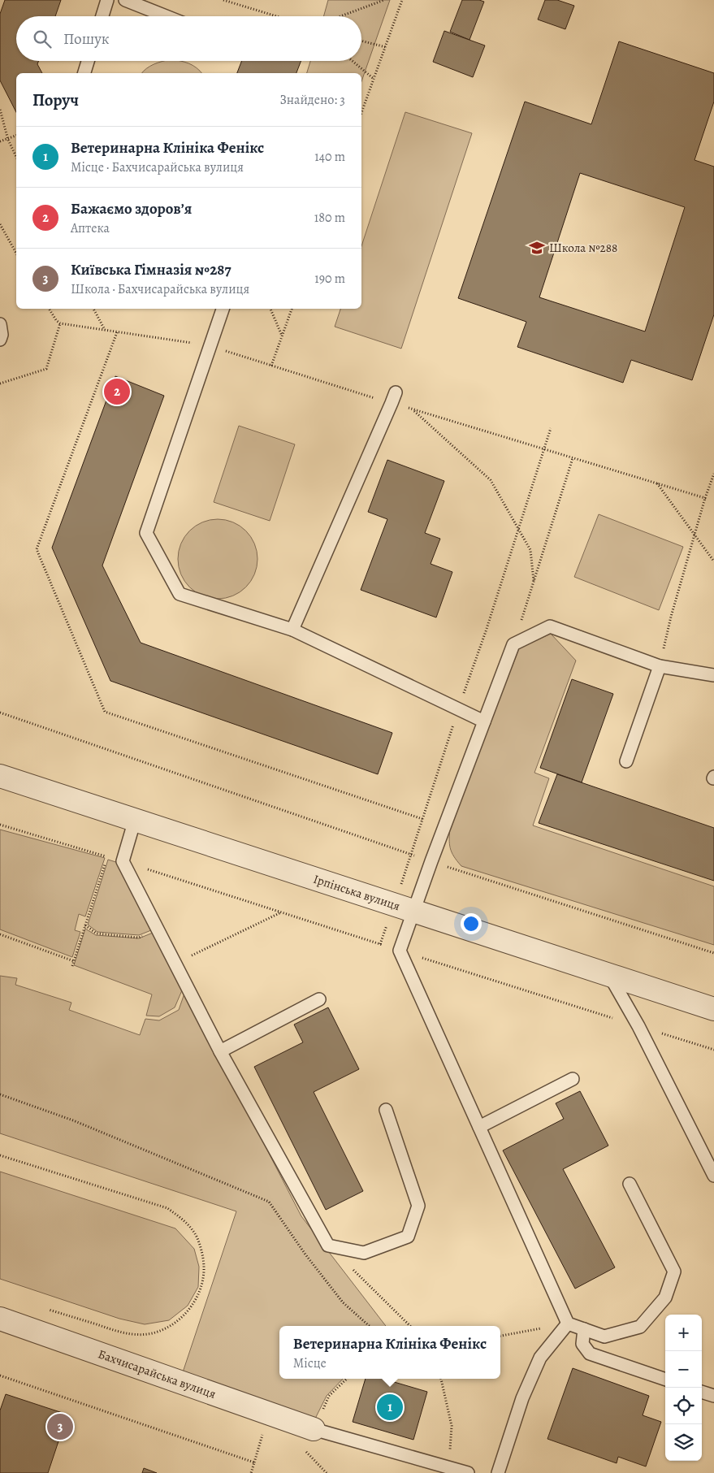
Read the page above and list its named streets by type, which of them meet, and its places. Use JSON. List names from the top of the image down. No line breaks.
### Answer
{"streets":{"street":["Ірпінська вулиця","Бахчисарайська вулиця"]},"places":{"school or university":["Школа №288"]},"page":{"search":"Пошук","heading":["Поруч","Знайдено: 3"],"list":[{"mark":"1","name":"Ветеринарна Клініка Фенікс","note":"Місце · Бахчисарайська вулиця","value":"140 m"},{"mark":"2","name":"Бажаємо здоровʼя","note":"Аптека","value":"180 m"},{"mark":"3","name":"Київська Гімназія №287","note":"Школа · Бахчисарайська вулиця","value":"190 m"}],"pins":["2","1","3"],"map_buttons":["+","−"],"popup":["Ветеринарна Клініка Фенікс","Місце"]}}
